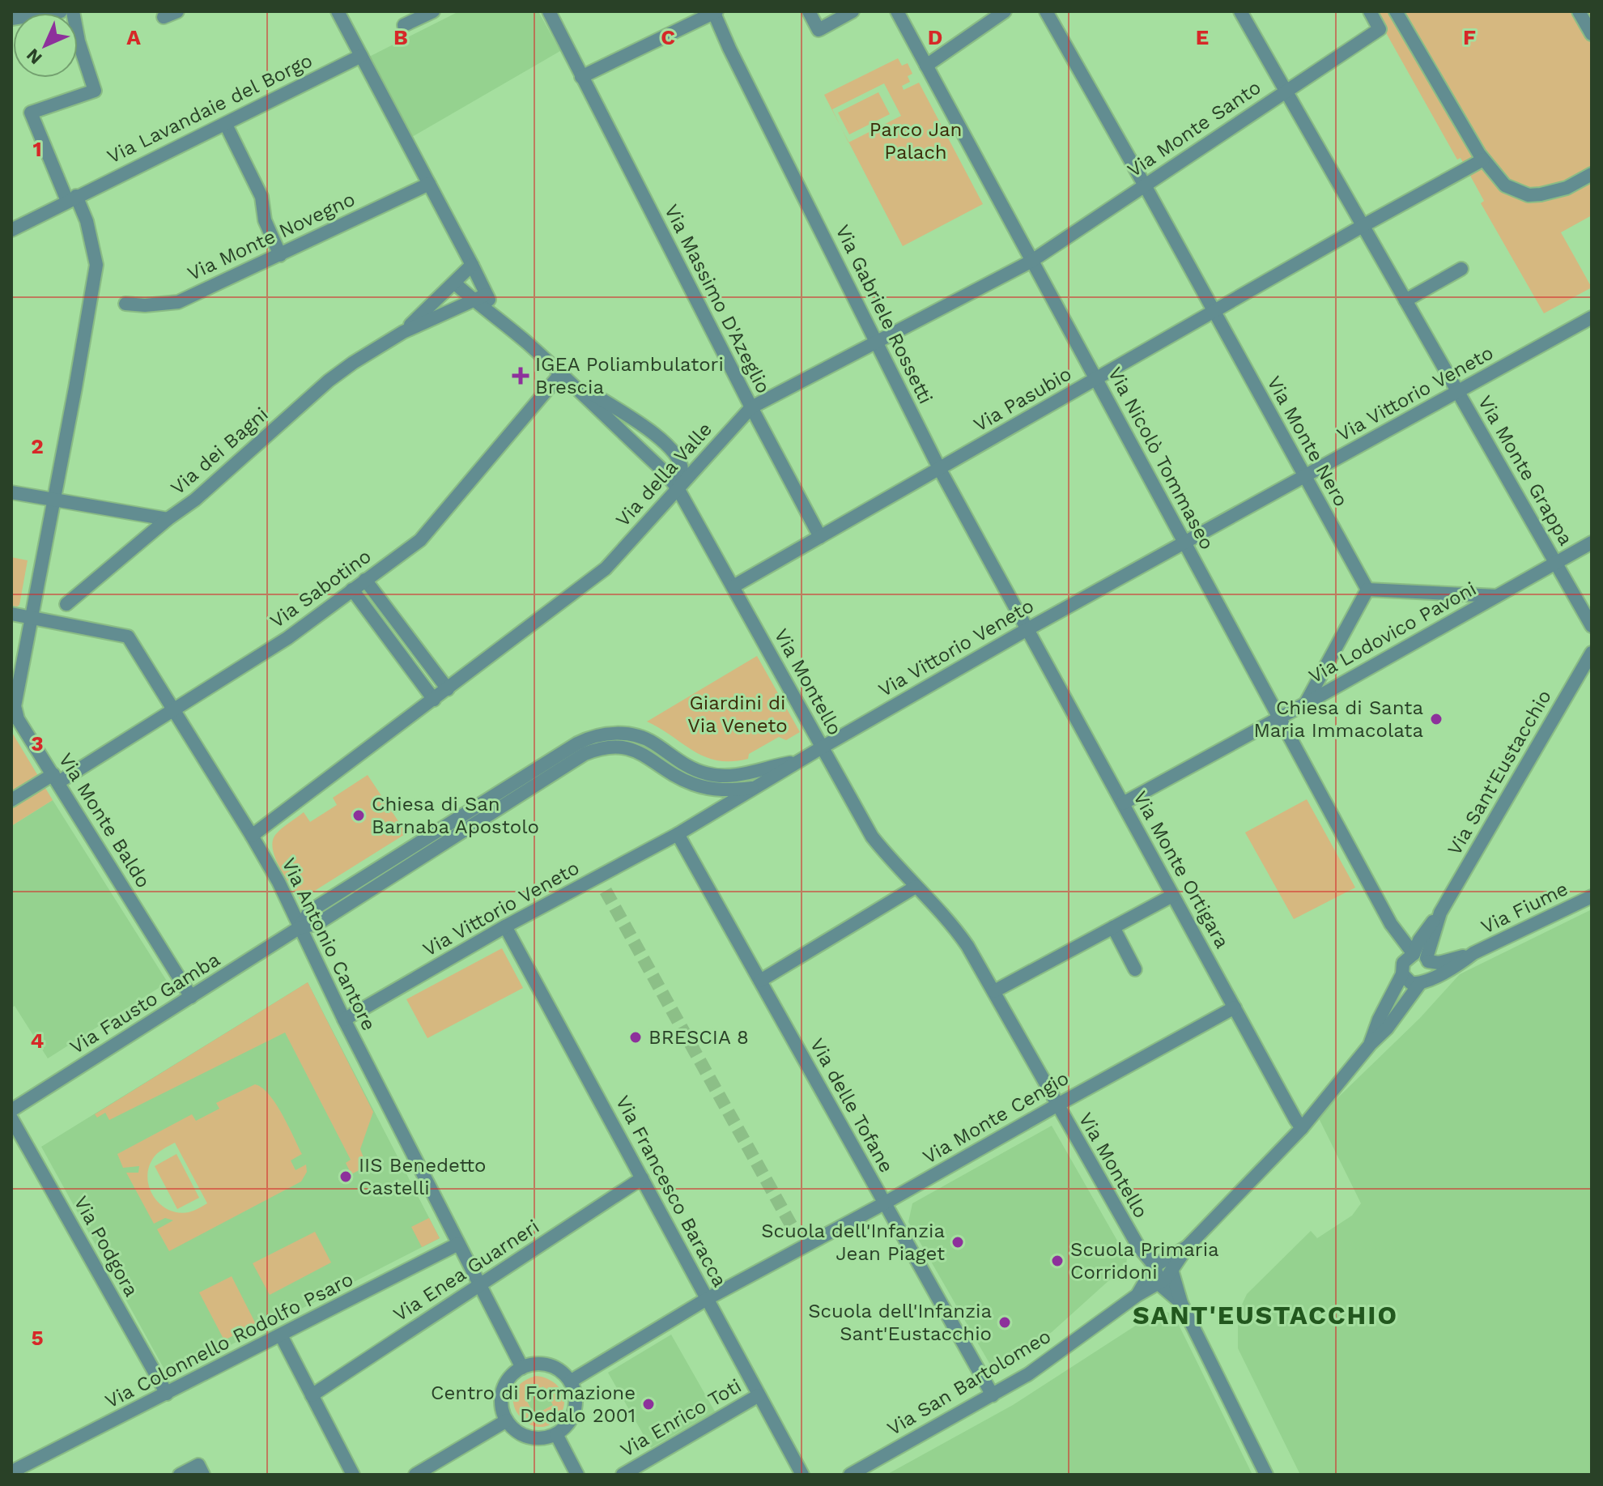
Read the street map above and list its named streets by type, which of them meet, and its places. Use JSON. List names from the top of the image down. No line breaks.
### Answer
{"streets":{"street":["Via Lavandaie del Borgo","Via Monte Santo","Via Monte Novegno","Via Massimo D'Azeglio","Via Gabriele Rossetti","Via Vittorio Veneto","Via Pasubio","Via Monte Nero","Via dei Bagni","Via Nicolò Tommaseo","Via Monte Grappa","Via della Valle","Via Sabotino","Via Lodovico Pavoni","Via Montello","Via Sant'Eustacchio","Via Monte Baldo","Via Monte Ortigara","Via Fiume","Via Antonio Cantore","Via Fausto Gamba","Via delle Tofane","Via Monte Cengio","Via Francesco Baracca","Via Podgora","Via Enea Guarneri","Via Colonnello Rodolfo Psaro","Via San Bartolomeo","Via Enrico Toti"]},"crossings":[["Via Lavandaie del Borgo","Via Monte Baldo"],["Via Monte Santo","Via Monte Nero"],["Via Monte Santo","Via Nicolò Tommaseo"],["Via Monte Santo","Via Monte Grappa"],["Via Monte Santo","Via della Valle"],["Via Massimo D'Azeglio","Via Pasubio"],["Via Massimo D'Azeglio","Via della Valle"],["Via Gabriele Rossetti","Via Vittorio Veneto"],["Via Gabriele Rossetti","Via Pasubio"],["Via Gabriele Rossetti","Via della Valle"],["Via Gabriele Rossetti","Via Monte Ortigara"],["Via Vittorio Veneto","Via Monte Nero"],["Via Vittorio Veneto","Via Nicolò Tommaseo"],["Via Vittorio Veneto","Via Monte Grappa"],["Via Vittorio Veneto","Via Montello"],["Via Vittorio Veneto","Via Monte Ortigara"],["Via Vittorio Veneto","Via Antonio Cantore"],["Via Vittorio Veneto","Via delle Tofane"],["Via Vittorio Veneto","Via Francesco Baracca"],["Via Pasubio","Via Monte Nero"],["Via Pasubio","Via Nicolò Tommaseo"],["Via Pasubio","Via Monte Grappa"],["Via Pasubio","Via Montello"],["Via Monte Nero","Via Lodovico Pavoni"],["Via Nicolò Tommaseo","Via della Valle"],["Via Nicolò Tommaseo","Via Lodovico Pavoni"],["Via Nicolò Tommaseo","Via Sant'Eustacchio"],["Via Nicolò Tommaseo","Via Fiume"],["Via Monte Grappa","Via Lodovico Pavoni"],["Via della Valle","Via Montello"],["Via della Valle","Via Antonio Cantore"],["Via Sabotino","Via Monte Baldo"],["Via Sabotino","Via Antonio Cantore"],["Via Lodovico Pavoni","Via Monte Ortigara"],["Via Montello","Via Sant'Eustacchio"],["Via Montello","Via Monte Cengio"],["Via Montello","Via San Bartolomeo"],["Via Sant'Eustacchio","Via Monte Ortigara"],["Via Sant'Eustacchio","Via Fiume"],["Via Sant'Eustacchio","Via San Bartolomeo"],["Via Monte Baldo","Via Antonio Cantore"],["Via Monte Baldo","Via Fausto Gamba"],["Via Monte Ortigara","Via Monte Cengio"],["Via Antonio Cantore","Via Fausto Gamba"],["Via Antonio Cantore","Via Monte Cengio"],["Via Antonio Cantore","Via Enea Guarneri"],["Via Antonio Cantore","Via Colonnello Rodolfo Psaro"],["Via delle Tofane","Via Monte Cengio"],["Via delle Tofane","Via San Bartolomeo"],["Via Monte Cengio","Via Francesco Baracca"],["Via Francesco Baracca","Via Enea Guarneri"],["Via Francesco Baracca","Via Enrico Toti"],["Via Podgora","Via Colonnello Rodolfo Psaro"]],"districts":["SANT'EUSTACCHIO"],"parks":["Parco Jan Palach","Giardini di Via Veneto"],"places":{"health":["IGEA Poliambulatori Brescia"],"other":["Chiesa di Santa Maria Immacolata","Chiesa di San Barnaba Apostolo","BRESCIA 8","IIS Benedetto Castelli","Scuola dell'Infanzia Jean Piaget","Scuola Primaria Corridoni","Scuola dell'Infanzia Sant'Eustacchio","Centro di Formazione Dedalo 2001"]},"north":"bottom left","grid":{"columns":["A","B","C","D","E","F"],"rows":["1","2","3","4","5"]}}
